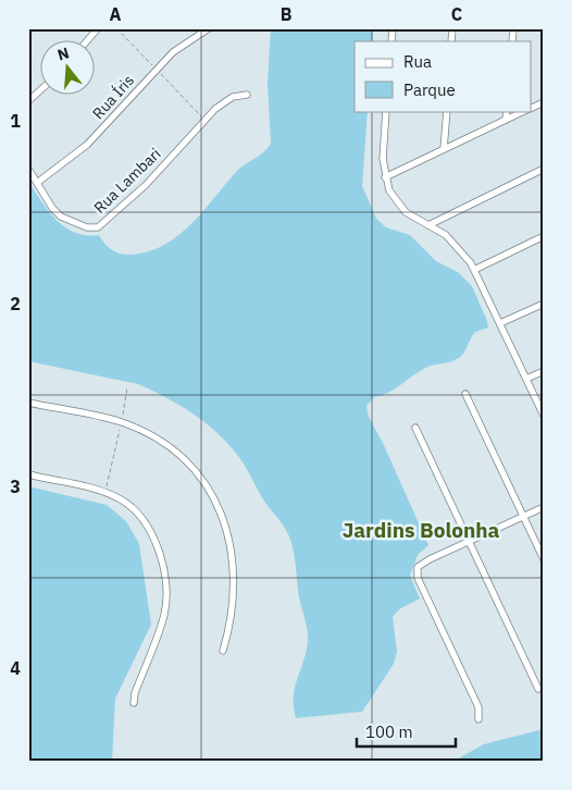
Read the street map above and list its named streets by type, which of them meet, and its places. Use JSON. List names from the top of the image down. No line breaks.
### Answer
{"streets":{"street":["Rua Íris","Rua Lambari"]},"crossings":[["Rua Íris","Rua Lambari"]],"districts":["Jardins Bolonha"],"legend":["Rua","Parque"],"scale_bar":"100 m","north":"top","grid":{"columns":["A","B","C"],"rows":["1","2","3","4"]}}
